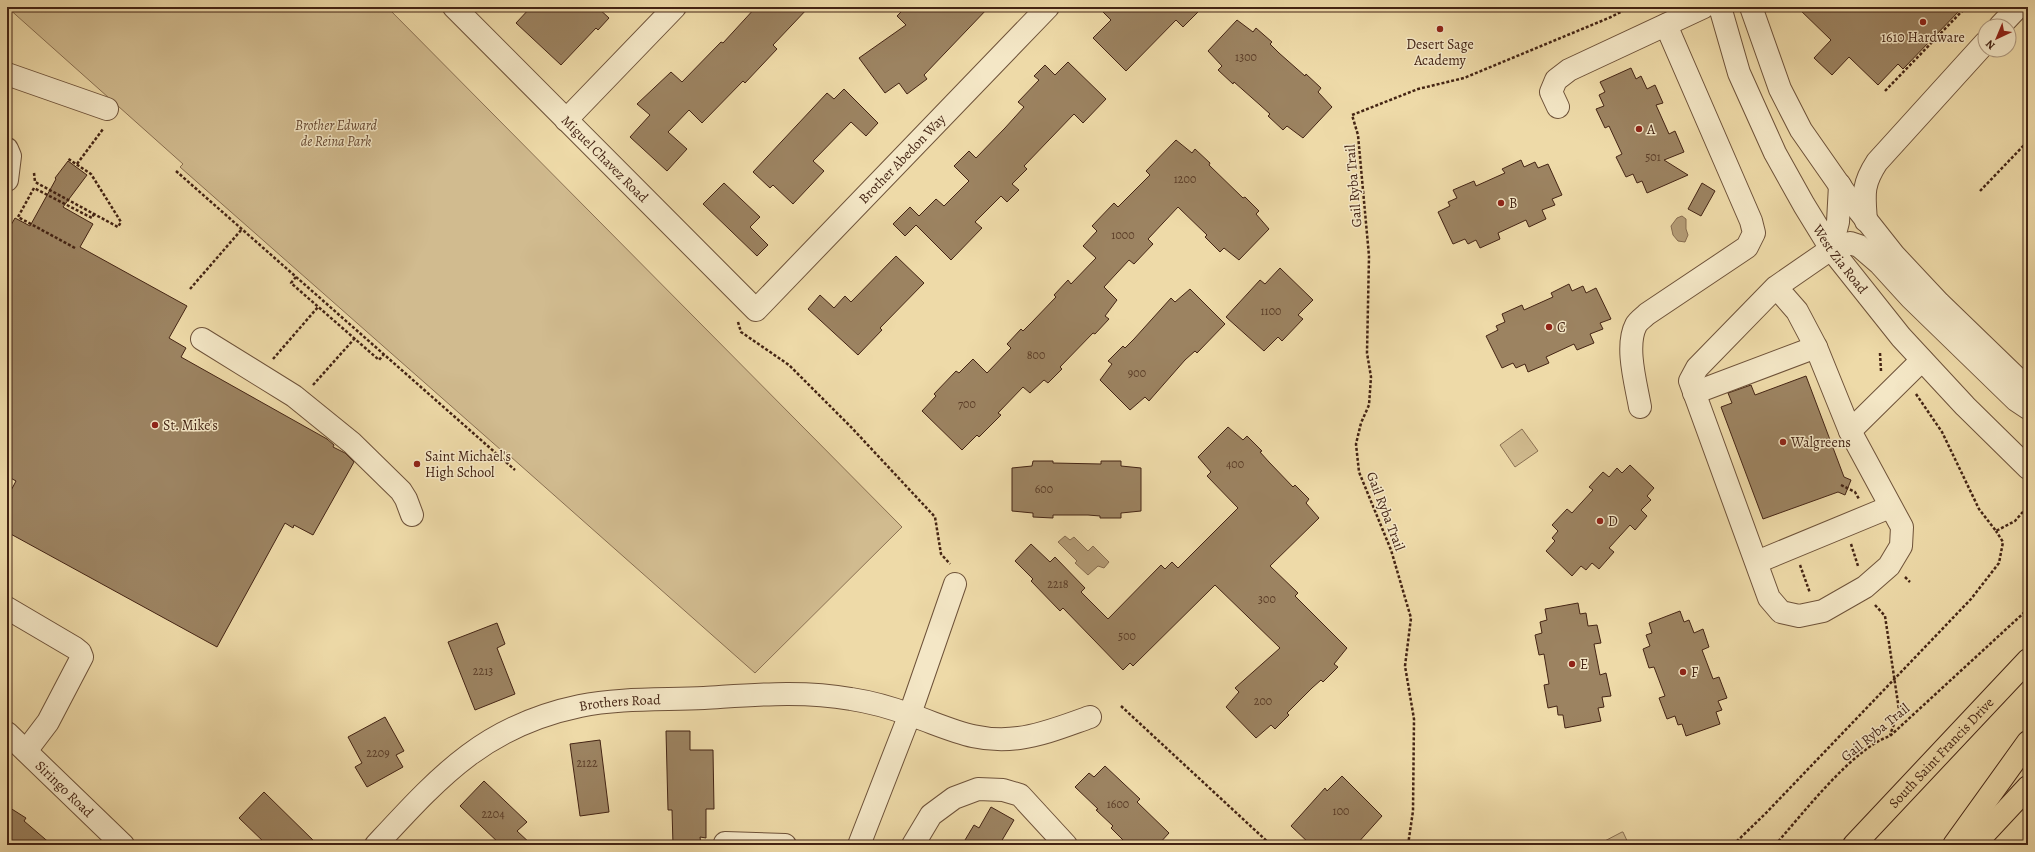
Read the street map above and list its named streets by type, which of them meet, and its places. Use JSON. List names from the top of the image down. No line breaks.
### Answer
{"streets":{"highway":["South Saint Francis Drive"],"street":["Miguel Chavez Road","Brother Abedon Way","West Zia Road","Brothers Road","Siringo Road"],"path":["Gail Ryba Trail"]},"crossings":[["Miguel Chavez Road","Brother Abedon Way"]],"parks":["Brother Edward de Reina Park"],"places":["1610 Hardware","Desert Sage Academy","A","B","C","St. Mike's","Walgreens","Saint Michael's High School","D","E","F"],"house_numbers":["1300","501","1200","1000","1100","800","900","700","400","600","2218","300","500","2213","200","2209","2122","1600","100","2204"],"north":"bottom left"}
